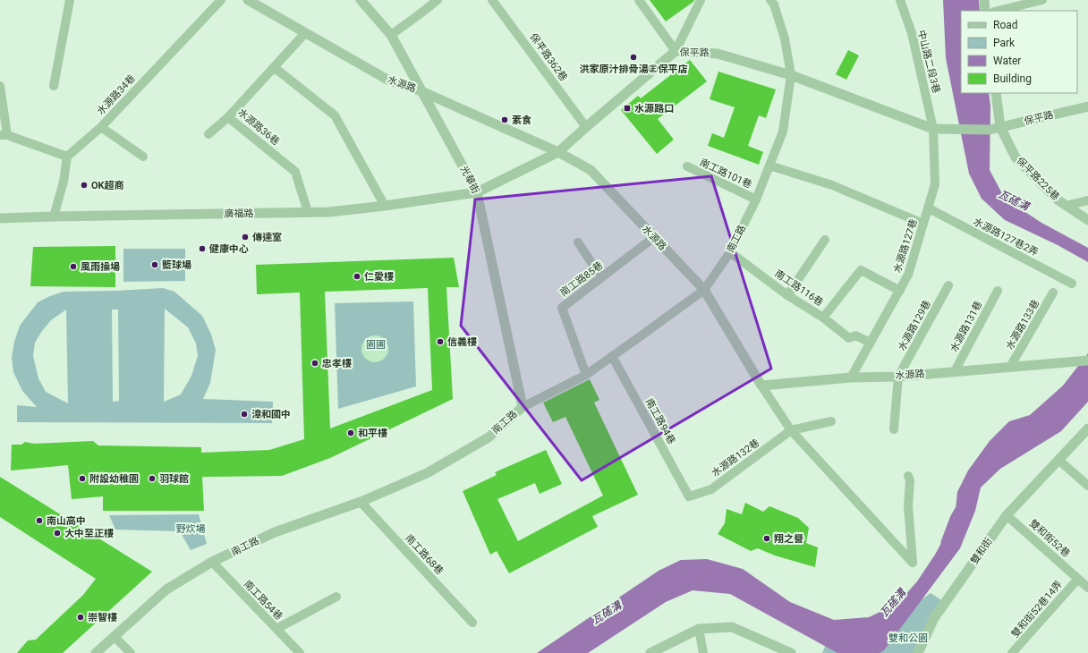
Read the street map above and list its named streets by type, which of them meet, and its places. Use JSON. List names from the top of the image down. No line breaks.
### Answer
{"streets":{"street":["保平路","水源路","保平路225巷","光華街","廣福路","南工路","雙和街"],"lane":["保平路362巷","中山路二段3巷","水源路34巷","水源路36巷","南工路101巷","水源路127巷2弄","水源路127巷","南工路85巷","南工路116巷","水源路133巷","水源路129巷","水源路131巷","南工路94巷","水源路132巷","雙和街52巷","南工路68巷","南工路54巷","雙和街52巷14弄"]},"crossings":[["保平路","保平路362巷"],["保平路","中山路二段3巷"],["保平路","水源路"],["保平路","保平路225巷"],["保平路","光華街"],["保平路","廣福路"],["保平路","南工路"],["保平路","水源路127巷"],["中山路二段3巷","水源路127巷"],["水源路","水源路36巷"],["水源路","光華街"],["水源路","南工路"],["水源路","水源路127巷"],["水源路","南工路85巷"],["水源路","水源路133巷"],["水源路","水源路129巷"],["水源路","水源路131巷"],["水源路36巷","廣福路"],["南工路101巷","南工路"],["光華街","廣福路"],["光華街","南工路"],["水源路127巷2弄","水源路127巷"],["南工路","南工路85巷"],["南工路","南工路116巷"],["南工路","南工路94巷"],["南工路","南工路68巷"],["南工路","南工路54巷"],["水源路127巷","南工路116巷"],["南工路94巷","水源路132巷"],["雙和街52巷","雙和街"],["雙和街52巷","雙和街52巷14弄"]],"water":["瓦磘溝"],"parks":["園圃","野炊場","雙和公園"],"places":{"other":["洪家原汁排骨湯㊣保平店","素食","OK超商","傳達室","健康中心","籃球場","風雨操場","仁愛樓","信義樓","忠孝樓","漳和國中","和平樓","附設幼稚園","羽球館","南山高中","大中至正樓","翔之譽","崇智樓"],"transit":["水源路口"]},"legend":["Road","Park","Water","Building"]}
